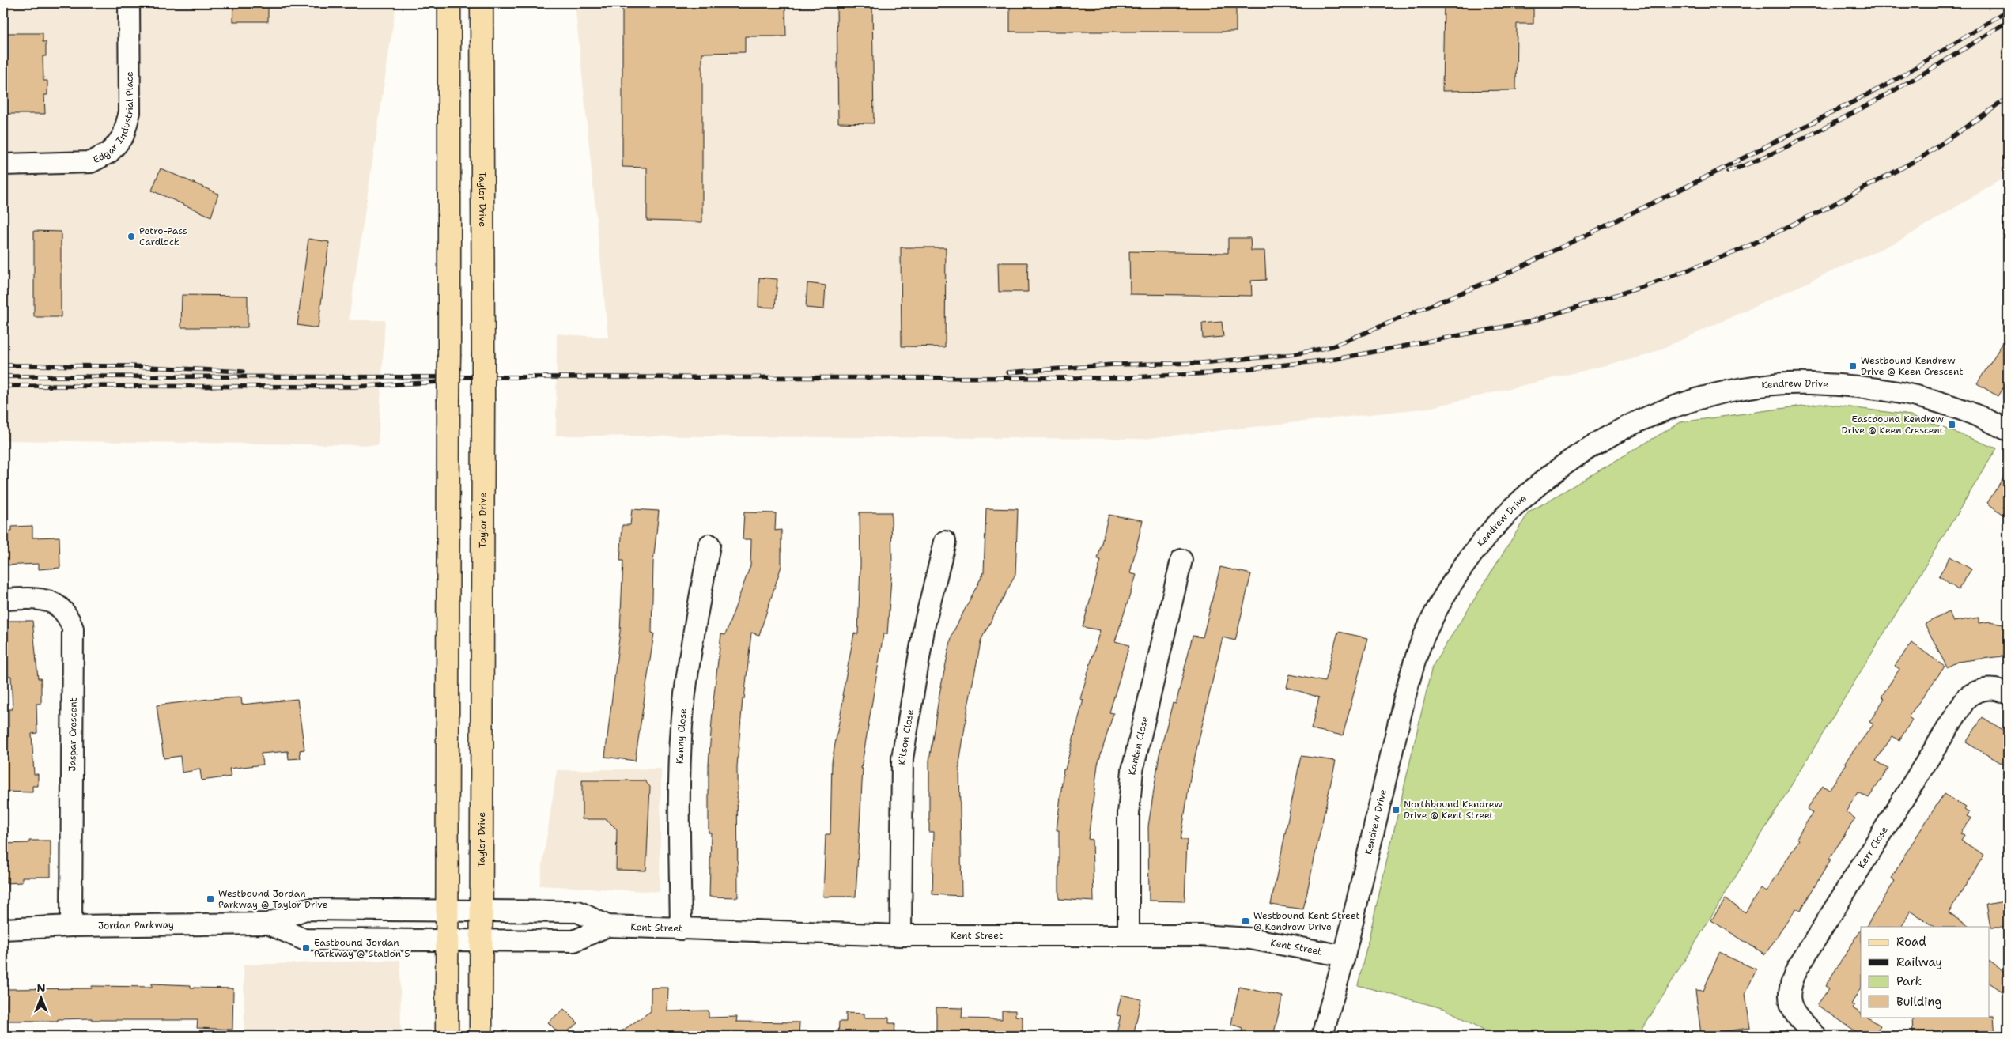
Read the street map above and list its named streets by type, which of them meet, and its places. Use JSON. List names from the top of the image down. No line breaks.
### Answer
{"streets":{"main road":["Taylor Drive"],"street":["Edgar Industrial Place","Kendrew Drive","Jaspar Crescent","Kenny Close","Kitson Close","Kanten Close","Kerr Close","Jordan Parkway","Kent Street"]},"crossings":[["Taylor Drive","Jordan Parkway"],["Taylor Drive","Kent Street"],["Kendrew Drive","Kent Street"],["Jaspar Crescent","Jordan Parkway"],["Kenny Close","Kent Street"],["Kitson Close","Kent Street"],["Kanten Close","Kent Street"],["Jordan Parkway","Kent Street"]],"places":{"other":["Petro-Pass Cardlock"],"transit":["Westbound Kendrew Drive @ Keen Crescent","Eastbound Kendrew Drive @ Keen Crescent","Northbound Kendrew Drive @ Kent Street","Westbound Jordan Parkway @ Taylor Drive","Westbound Kent Street @ Kendrew Drive","Eastbound Jordan Parkway @ Station 5"]},"legend":["Road","Railway","Park","Building"],"north":"top"}
